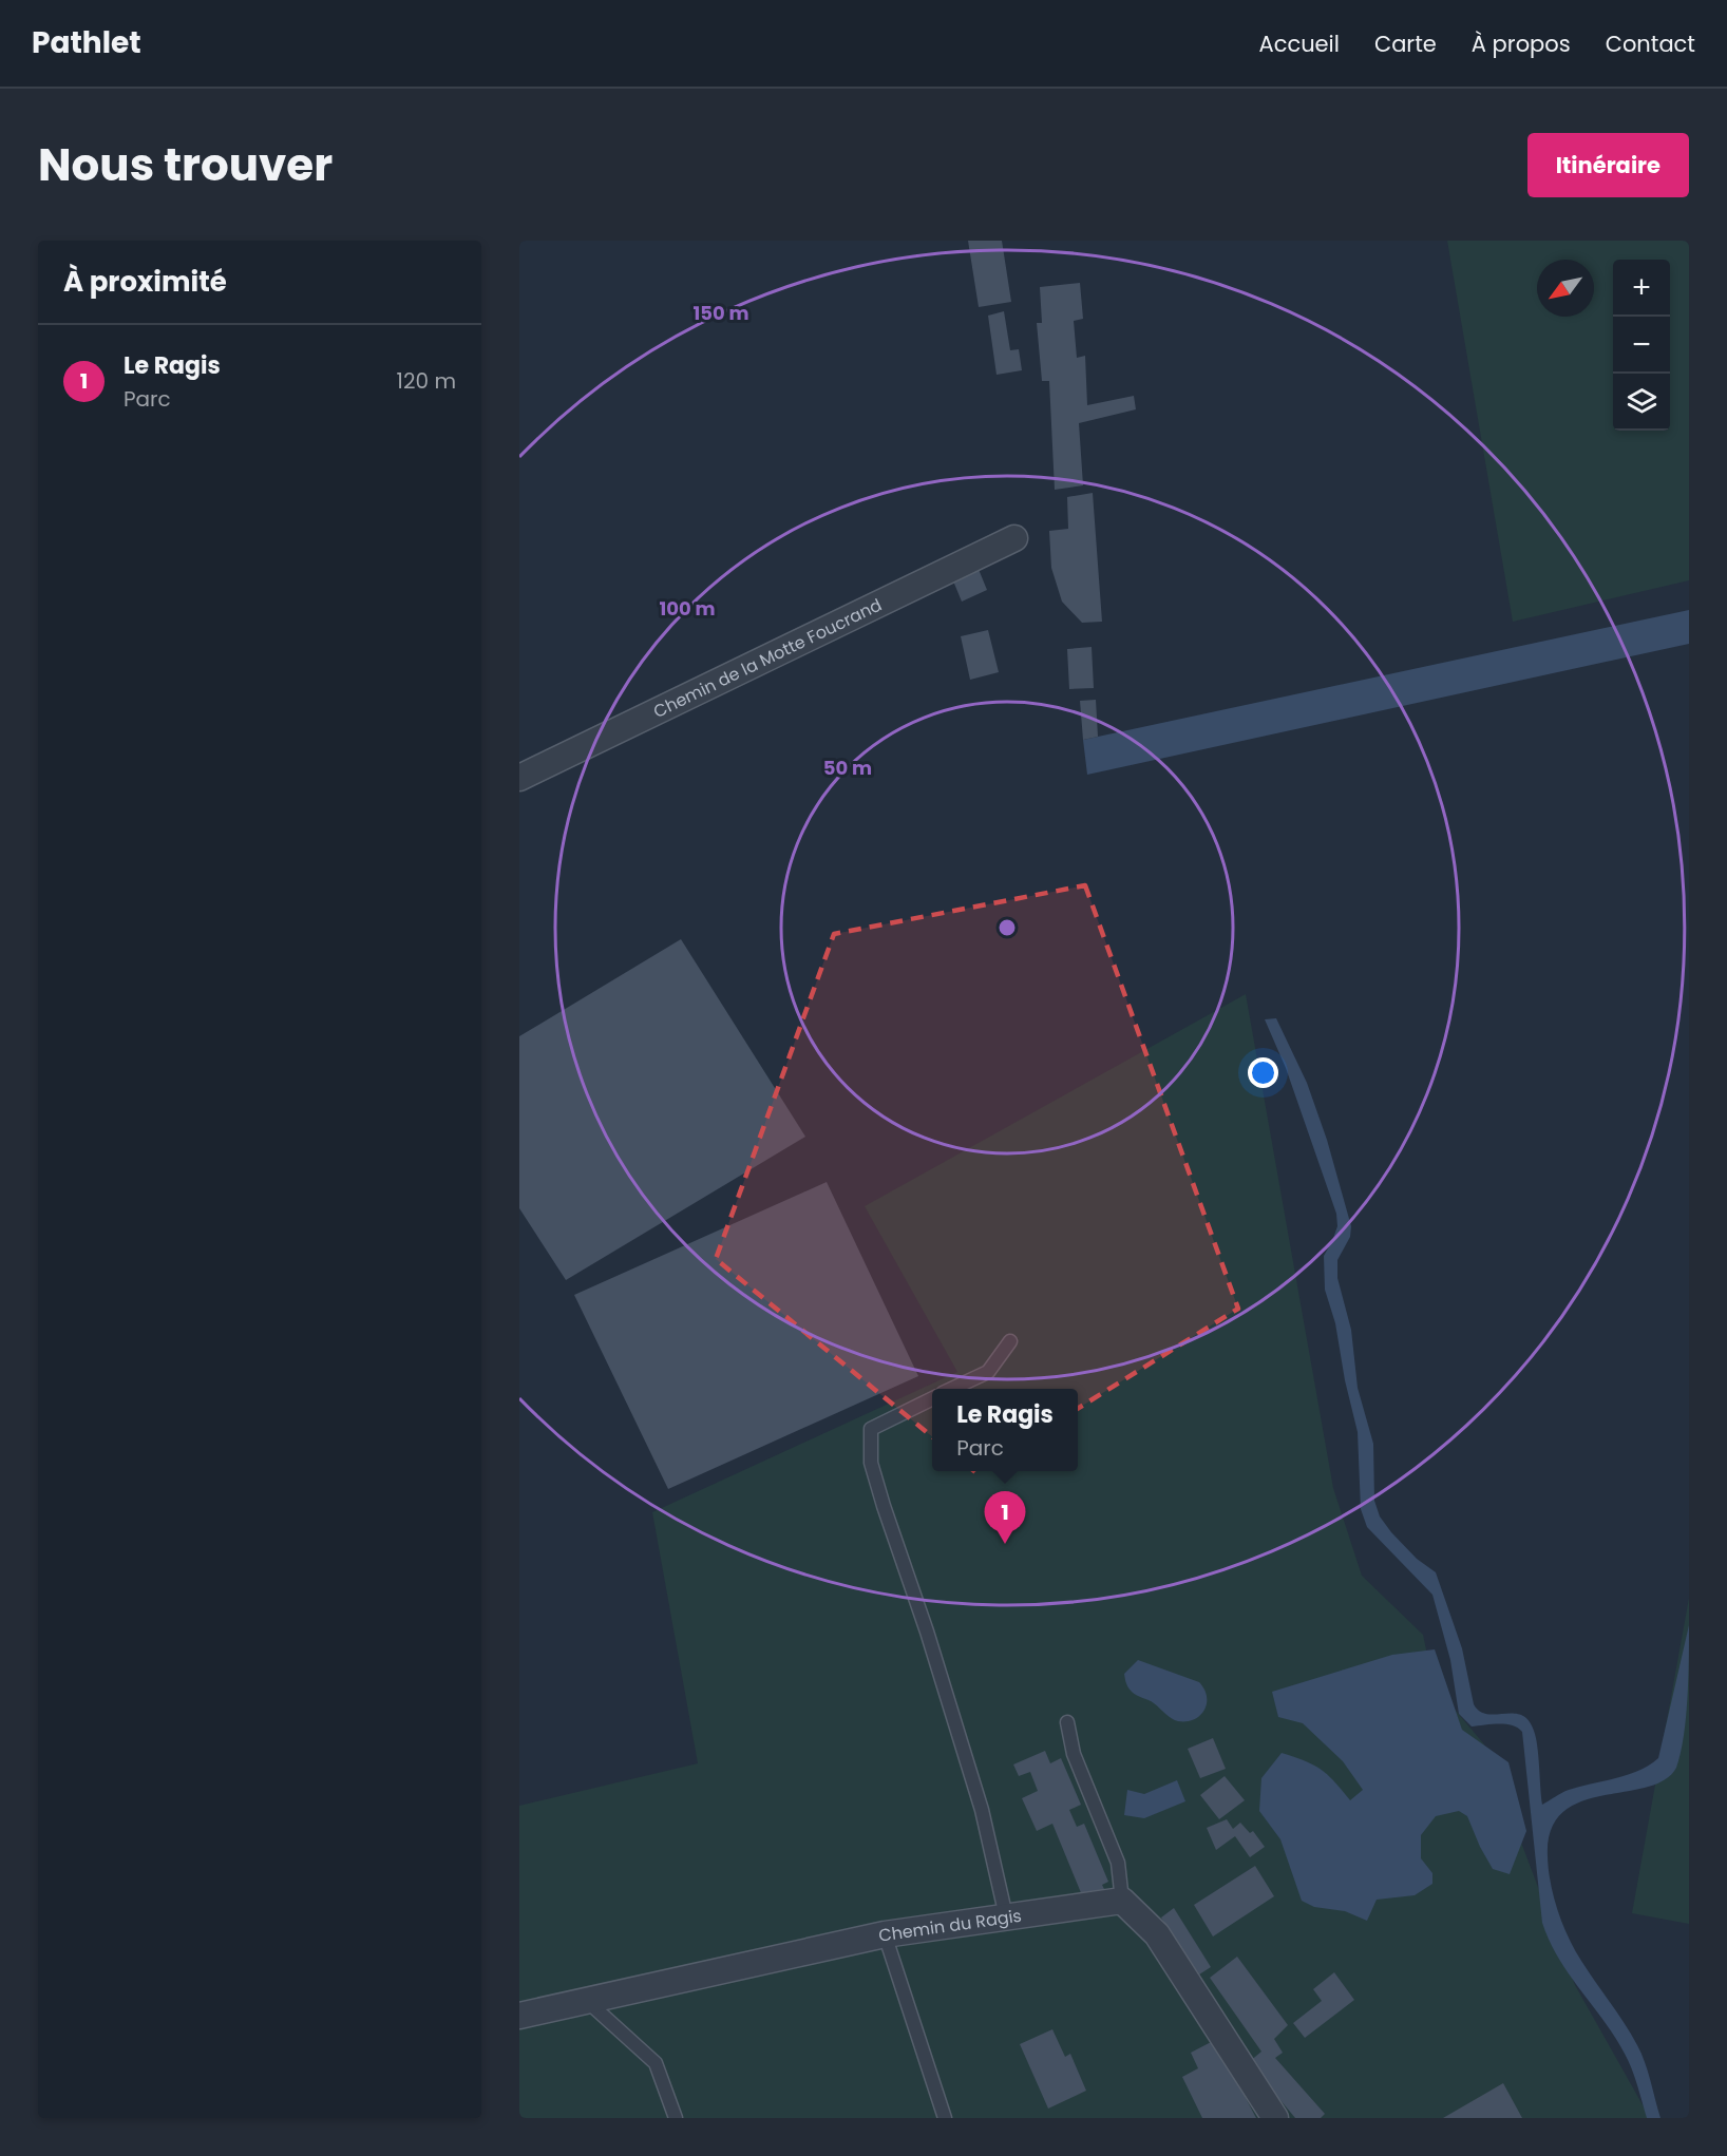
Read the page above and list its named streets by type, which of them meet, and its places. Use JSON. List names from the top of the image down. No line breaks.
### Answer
{"streets":{"street":["Chemin de la Motte Foucrand","Chemin du Ragis"]},"north":"bottom left","page":{"header":"Pathlet","nav":["Accueil","Carte","À propos","Contact"],"title":"Nous trouver","buttons":"Itinéraire","heading":"À proximité","map_buttons":["+","−"],"list":[{"mark":"1","name":"Le Ragis","note":"Parc","value":"120 m"}],"popup":["Le Ragis","Parc"],"pins":"1"},"rings":["150 m","100 m","50 m"]}
